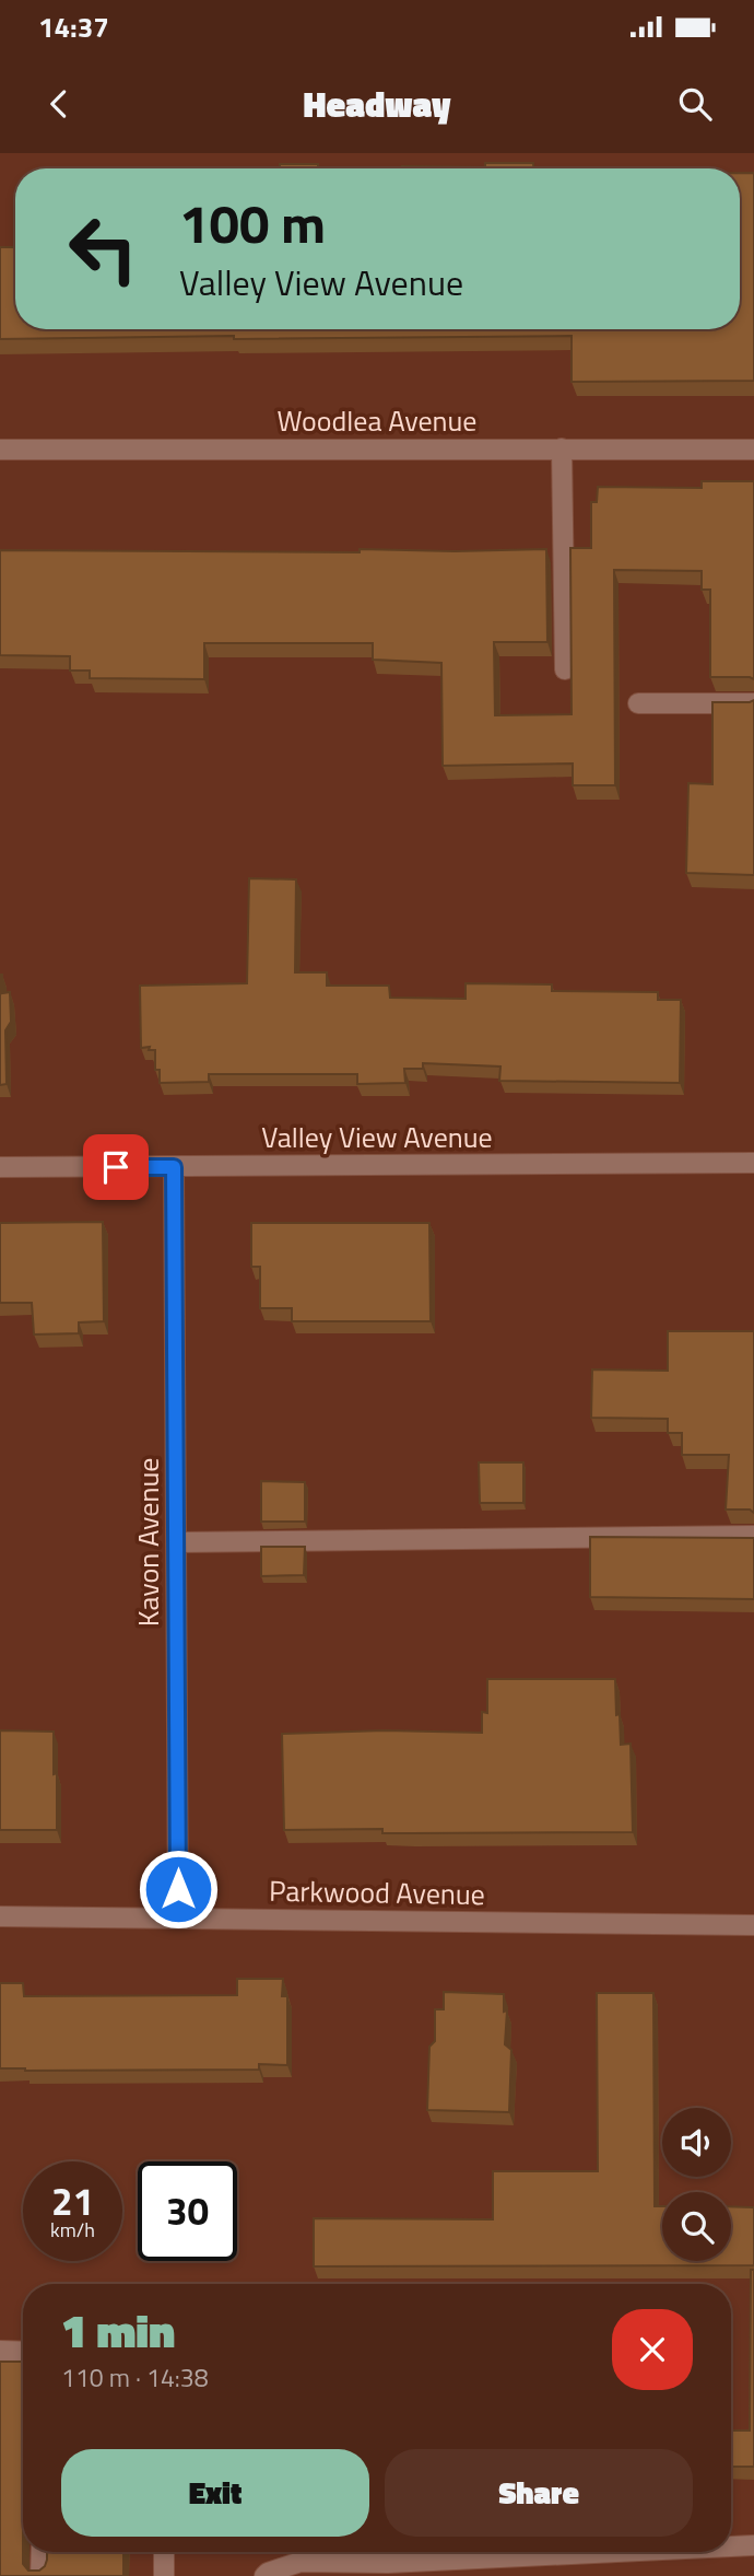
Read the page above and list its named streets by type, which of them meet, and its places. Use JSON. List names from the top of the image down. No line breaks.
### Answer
{"streets":{"street":["Woodlea Avenue","Valley View Avenue","Kavon Avenue","Parkwood Avenue"]},"crossings":[["Valley View Avenue","Kavon Avenue"],["Kavon Avenue","Parkwood Avenue"]],"page":{"status":"14:37","header":"Headway","turn":["100 m","Valley View Avenue"],"speed":"21 km/h","limit":"30","heading":["1 min","110 m · 14:38"],"buttons":["Exit","Share"]}}
